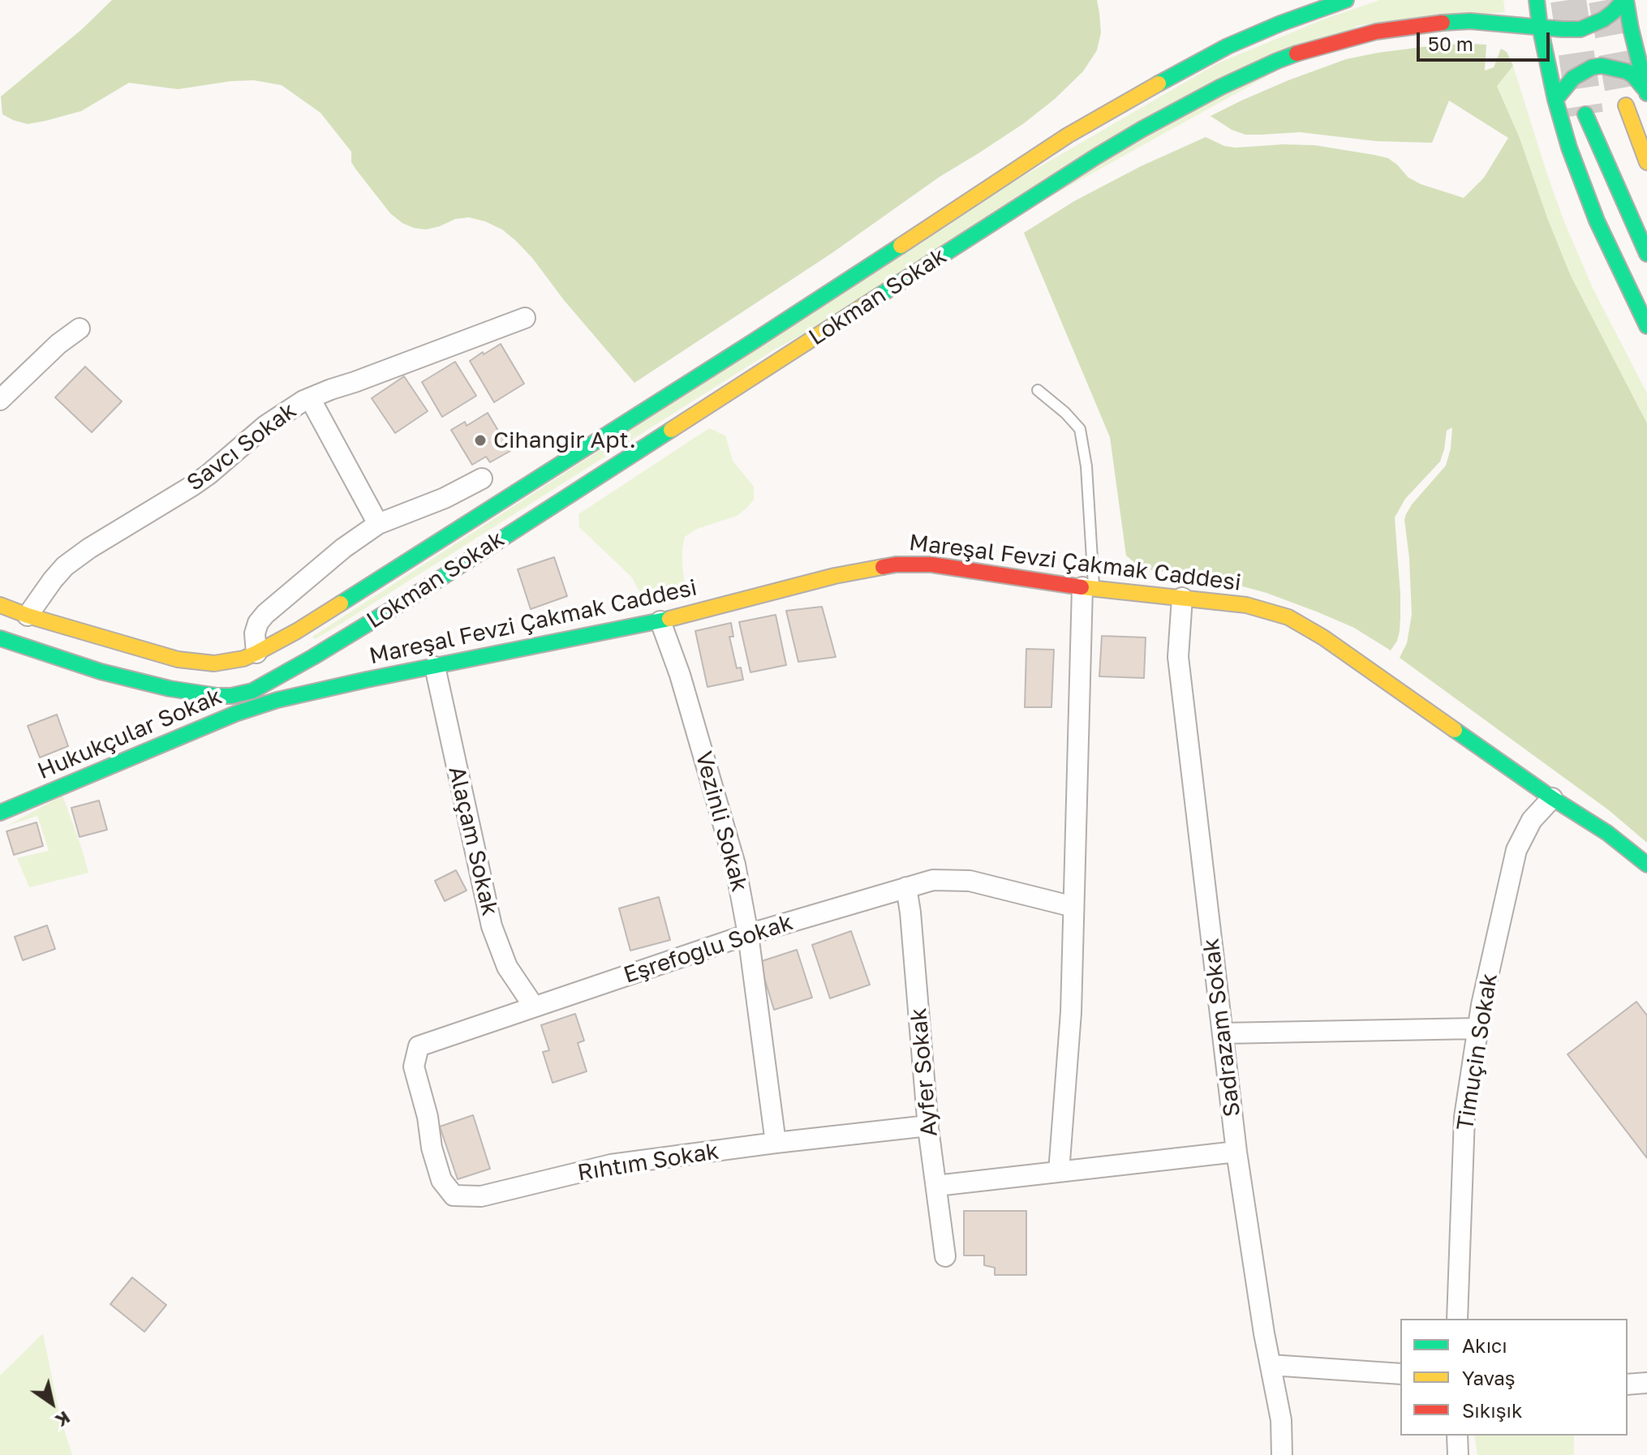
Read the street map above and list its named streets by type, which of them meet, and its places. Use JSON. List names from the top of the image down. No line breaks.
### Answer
{"streets":{"main road":["Lokman Sokak","Mareşal Fevzi Çakmak Caddesi","Hukukçular Sokak"],"street":["Savcı Sokak","Vezinli Sokak","Alaçam Sokak","Eşrefoğlu Sokak","Sadrazam Sokak","Timuçin Sokak","Ayfer Sokak","Rıhtım Sokak"]},"crossings":[["Mareşal Fevzi Çakmak Caddesi","Hukukçular Sokak"],["Mareşal Fevzi Çakmak Caddesi","Vezinli Sokak"],["Mareşal Fevzi Çakmak Caddesi","Alaçam Sokak"],["Mareşal Fevzi Çakmak Caddesi","Sadrazam Sokak"],["Mareşal Fevzi Çakmak Caddesi","Timuçin Sokak"],["Vezinli Sokak","Eşrefoğlu Sokak"],["Vezinli Sokak","Rıhtım Sokak"],["Alaçam Sokak","Eşrefoğlu Sokak"],["Eşrefoğlu Sokak","Ayfer Sokak"],["Eşrefoğlu Sokak","Rıhtım Sokak"],["Ayfer Sokak","Rıhtım Sokak"]],"places":["Cihangir Apt."],"legend":["Akıcı","Yavaş","Sıkışık"],"scale_bar":"50 m","north":"bottom right"}
